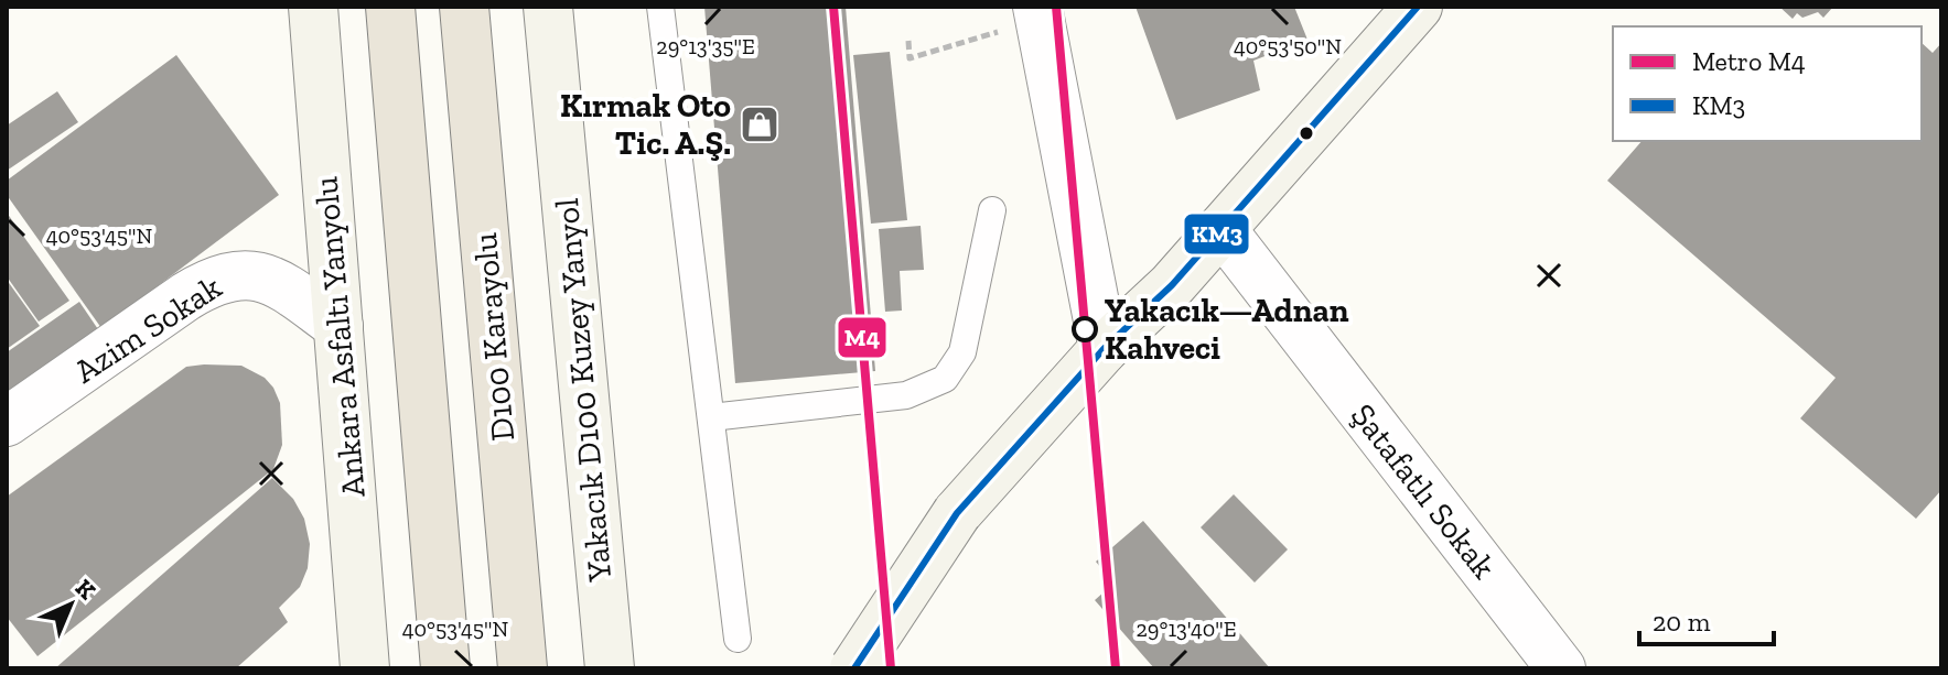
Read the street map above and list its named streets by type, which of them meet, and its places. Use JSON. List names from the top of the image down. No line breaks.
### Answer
{"streets":{"highway":["D100 Karayolu"],"main road":["Ankara Asfaltı Yanyolu","Yakacık D100 Kuzey Yanyol"],"street":["Azim Sokak","Şatafatlı Sokak"]},"crossings":[["Azim Sokak","Ankara Asfaltı Yanyolu"]],"places":{"shop":["Kırmak Oto Tic. A.Ş."],"other":["Yakacık—Adnan Kahveci"]},"lines":["metro line M4","transit line KM3"],"legend":["Metro M4","KM3"],"scale_bar":"20 m","north":"top right","coordinates":["40°53'50\"N","29°13'35\"E","40°53'45\"N","29°13'40\"E"]}
